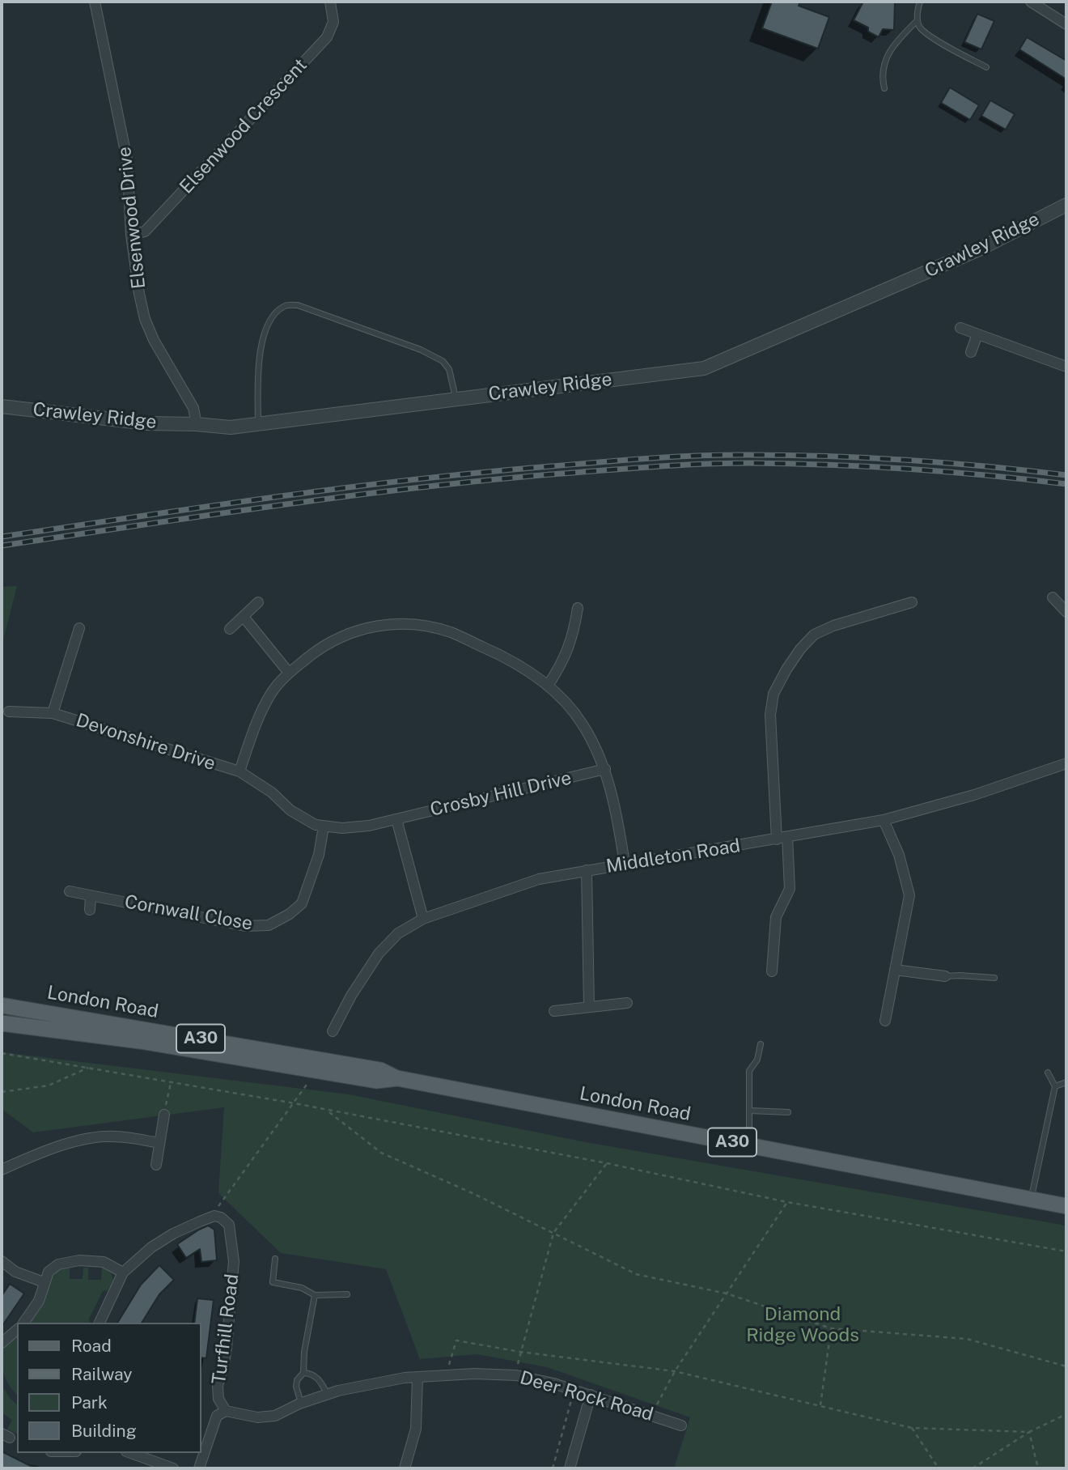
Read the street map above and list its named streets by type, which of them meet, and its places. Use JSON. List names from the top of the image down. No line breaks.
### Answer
{"streets":{"main road":["London Road","A30"],"street":["Elsenwood Crescent","Elsenwood Drive","Crawley Ridge","Devonshire Drive","Crosby Hill Drive","Middleton Road","Cornwall Close","Turfhill Road","Deer Rock Road"]},"crossings":[["Elsenwood Crescent","Elsenwood Drive"],["Elsenwood Drive","Crawley Ridge"],["Devonshire Drive","Crosby Hill Drive"],["Crosby Hill Drive","Cornwall Close"],["Turfhill Road","Deer Rock Road"]],"parks":["Diamond Ridge Woods"],"legend":["Road","Railway","Park","Building"]}
